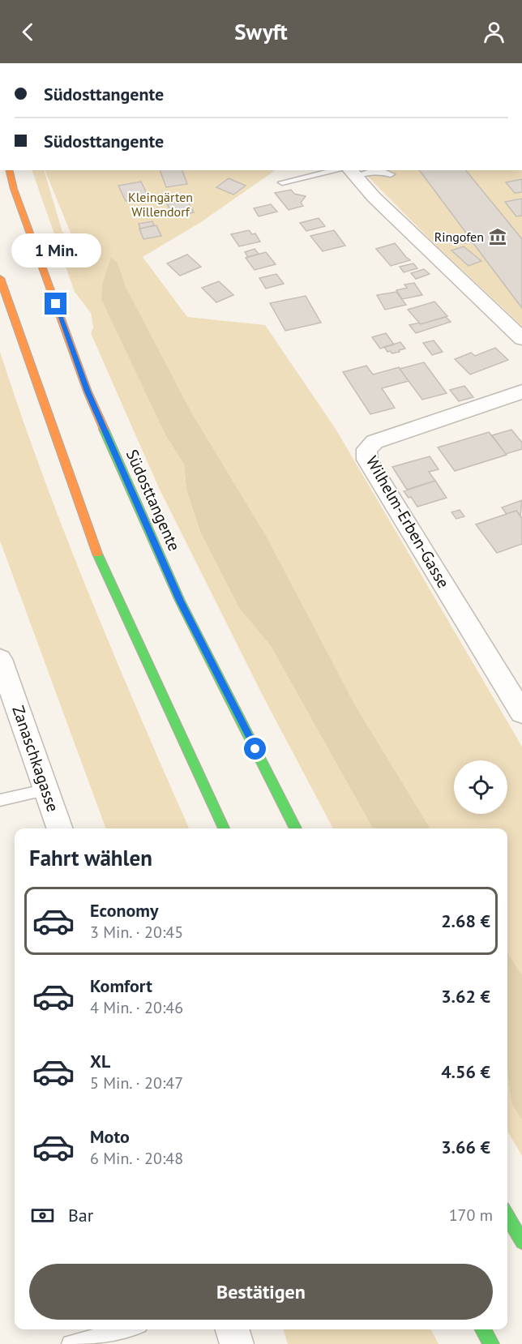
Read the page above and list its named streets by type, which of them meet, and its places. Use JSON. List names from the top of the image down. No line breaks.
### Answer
{"streets":{"highway":["Südosttangente"],"street":["Wilhelm-Erben-Gasse","Zanaschkagasse"]},"parks":["Kleingärten Willendorf"],"places":{"museum":["Ringofen"]},"page":{"header":"Swyft","banner":["Südosttangente","Südosttangente"],"bubble":"1 Min.","heading":"Fahrt wählen","list":[{"name":"Economy","note":"3 Min. · 20:45","value":"2.68 €"},{"name":"Komfort","note":"4 Min. · 20:46","value":"3.62 €"},{"name":"XL","note":"5 Min. · 20:47","value":"4.56 €"},{"name":"Moto","note":"6 Min. · 20:48","value":"3.66 €"}],"pay":["Bar","170 m"],"buttons":"Bestätigen"}}
